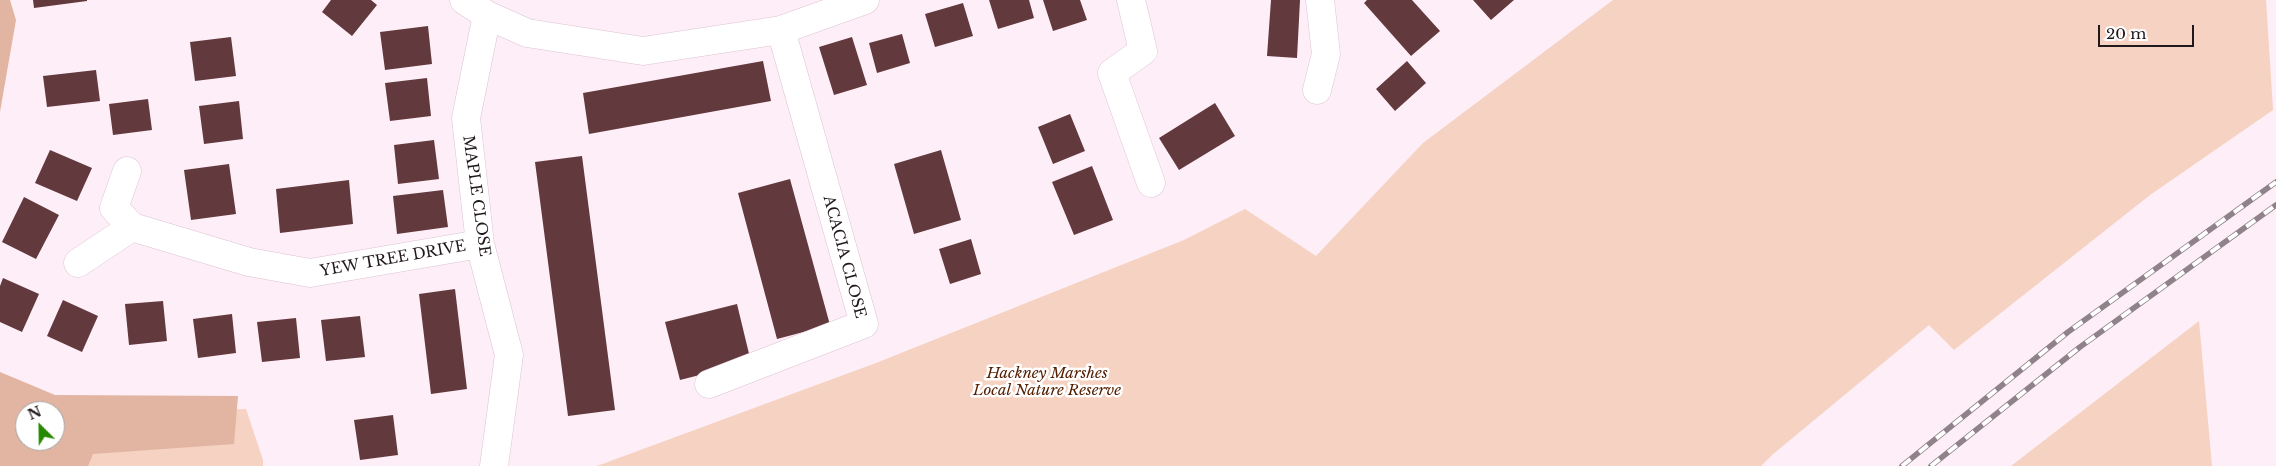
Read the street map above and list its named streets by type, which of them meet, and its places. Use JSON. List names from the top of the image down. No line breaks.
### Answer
{"streets":{"street":["MAPLE CLOSE","ACACIA CLOSE","YEW TREE DRIVE"]},"crossings":[["MAPLE CLOSE","YEW TREE DRIVE"]],"parks":["Hackney Marshes Local Nature Reserve"],"scale_bar":"20 m","north":"top left"}
